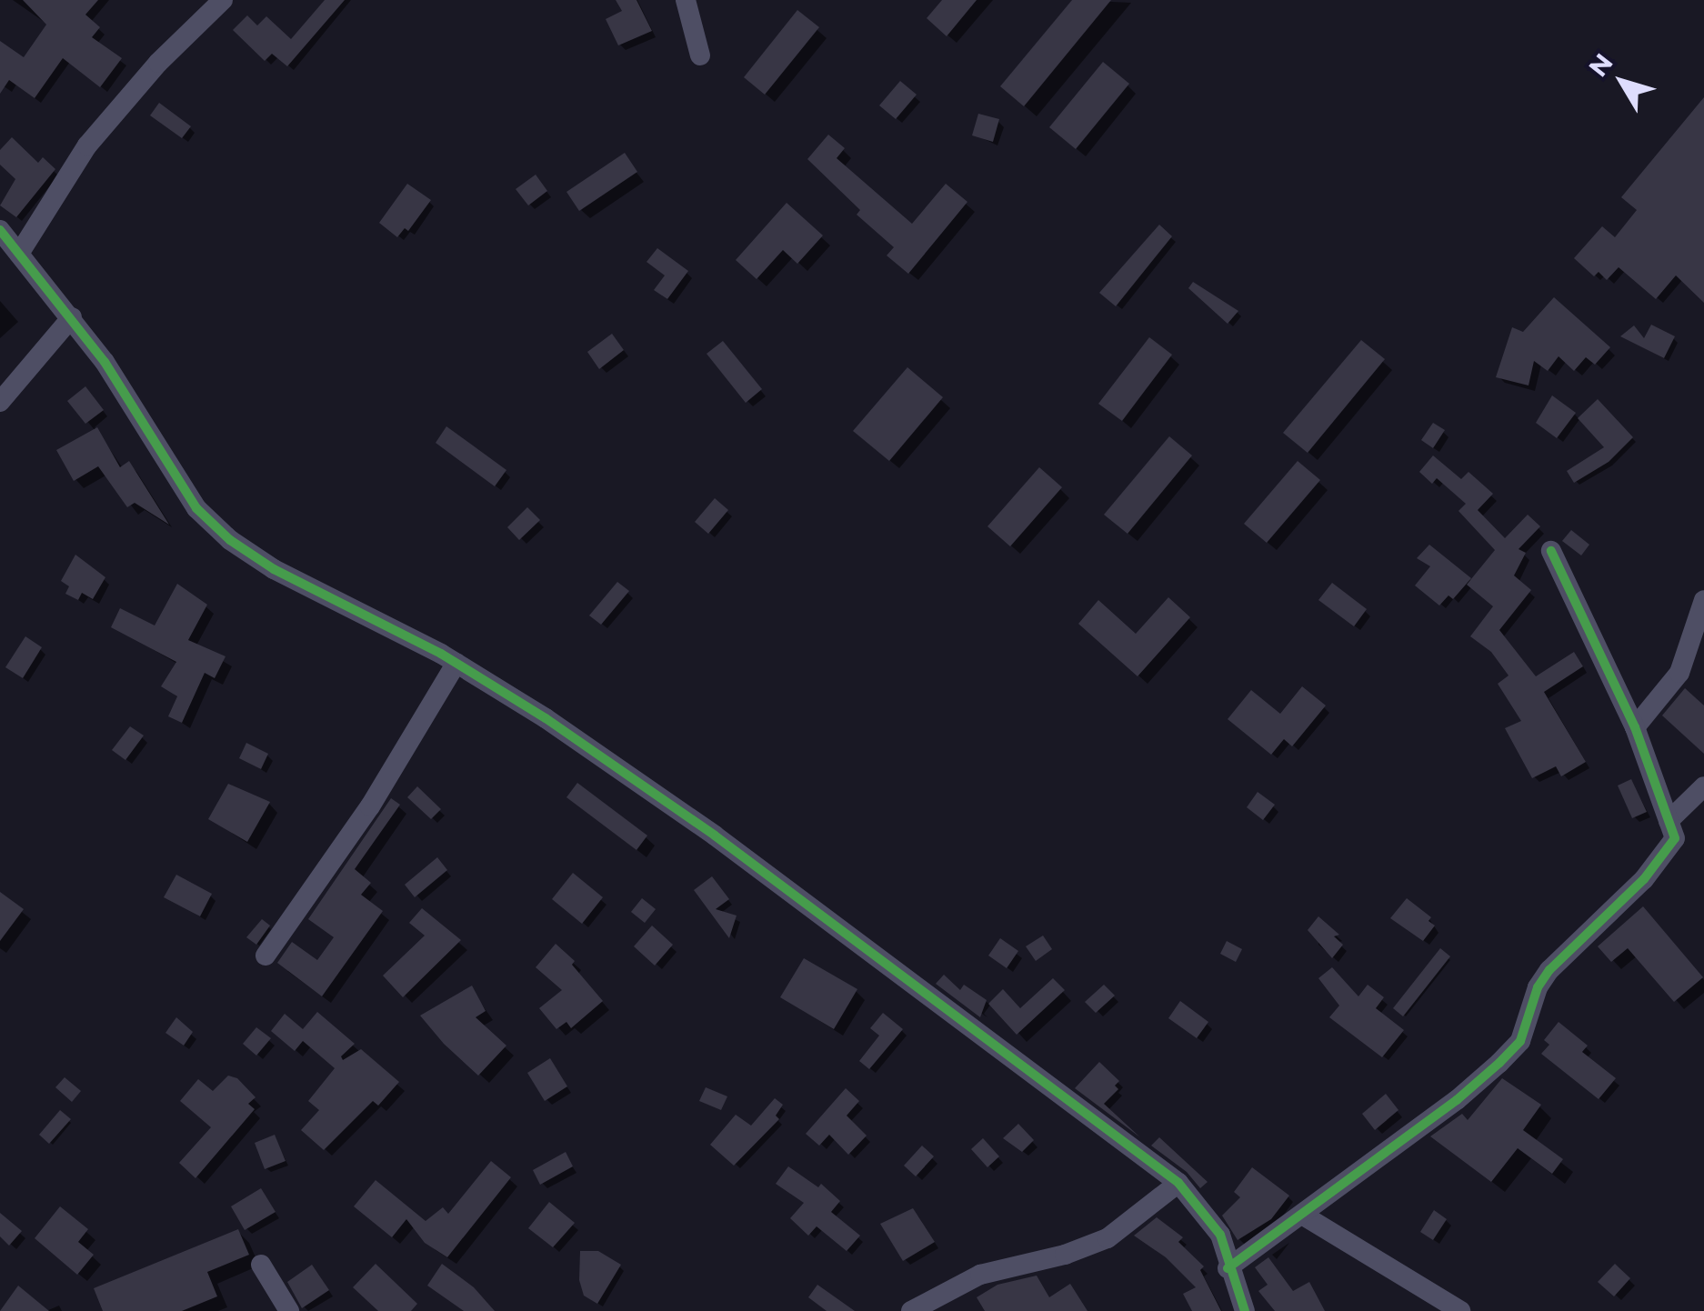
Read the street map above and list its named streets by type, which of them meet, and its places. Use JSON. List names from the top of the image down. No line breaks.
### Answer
{"north":"top left"}
